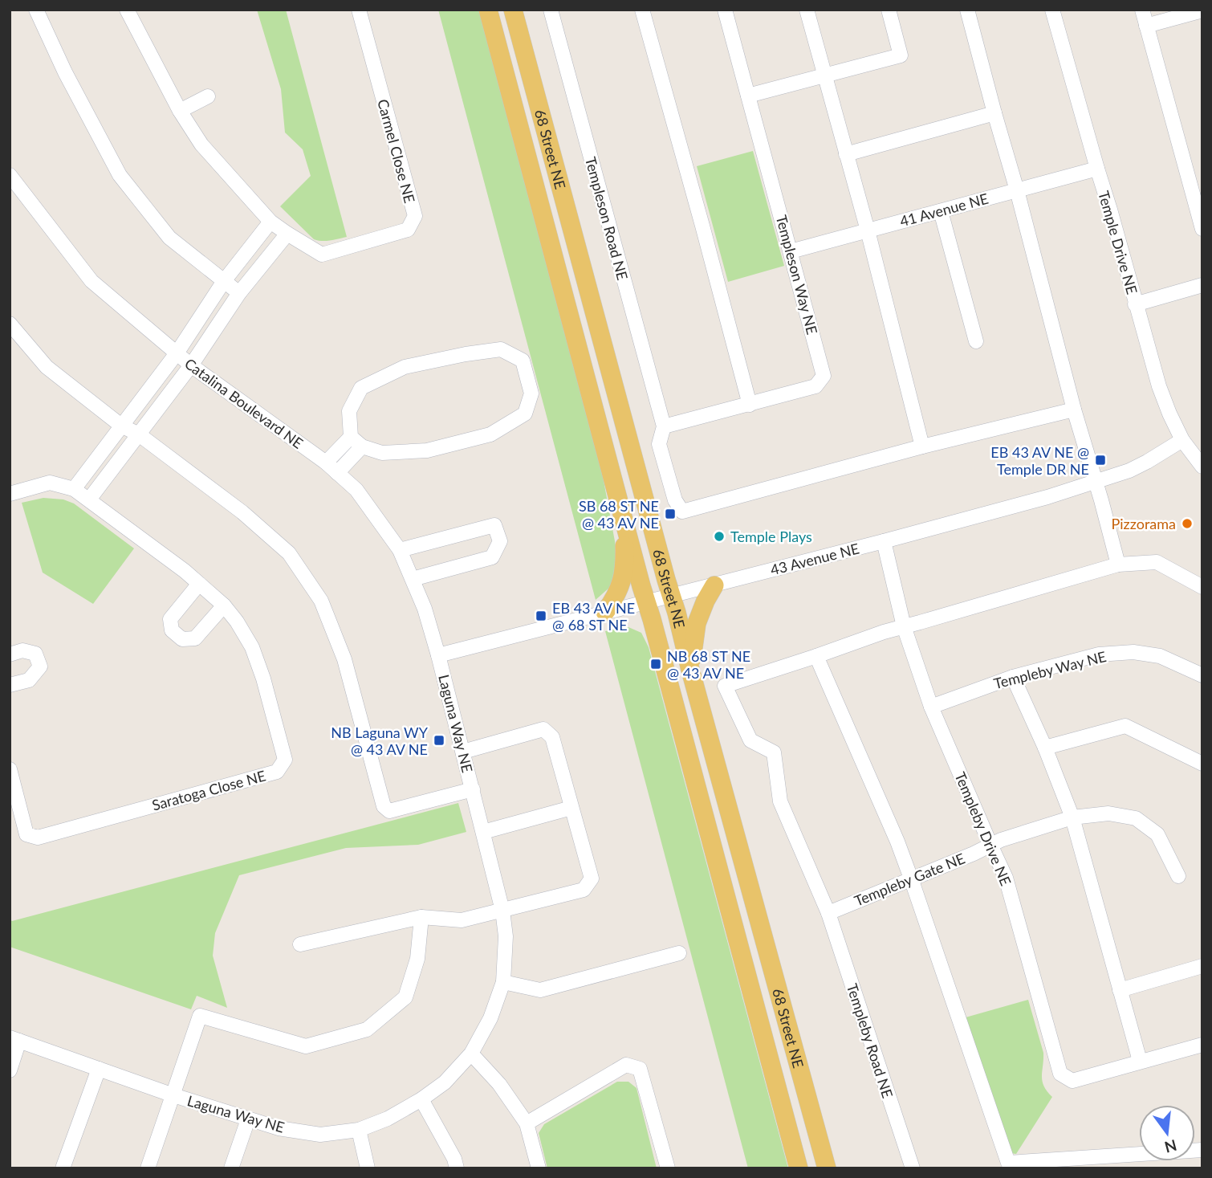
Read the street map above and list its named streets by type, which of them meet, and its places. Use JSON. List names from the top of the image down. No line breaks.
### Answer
{"streets":{"main road":["68 Street NE"],"street":["Carmel Close NE","41 Avenue NE","Templeson Road NE","Temple Drive NE","Templeson Way NE","Catalina Boulevard NE","43 Avenue NE","Templeby Way NE","Laguna Way NE","Saratoga Close NE","Templeby Drive NE","Templeby Gate NE","Templeby Road NE"]},"crossings":[["68 Street NE","43 Avenue NE"],["41 Avenue NE","Temple Drive NE"],["41 Avenue NE","Templeson Way NE"],["Templeson Road NE","Templeson Way NE"],["Temple Drive NE","43 Avenue NE"],["Catalina Boulevard NE","43 Avenue NE"],["Catalina Boulevard NE","Laguna Way NE"],["43 Avenue NE","Laguna Way NE"],["43 Avenue NE","Templeby Drive NE"],["Templeby Way NE","Templeby Drive NE"],["Templeby Drive NE","Templeby Gate NE"],["Templeby Gate NE","Templeby Road NE"]],"places":{"transit":["EB 43 AV NE @ Temple DR NE","SB 68 ST NE @ 43 AV NE","EB 43 AV NE @ 68 ST NE","NB 68 ST NE @ 43 AV NE","NB Laguna WY @ 43 AV NE"],"other":["Pizzorama","Temple Plays"]},"north":"bottom"}
